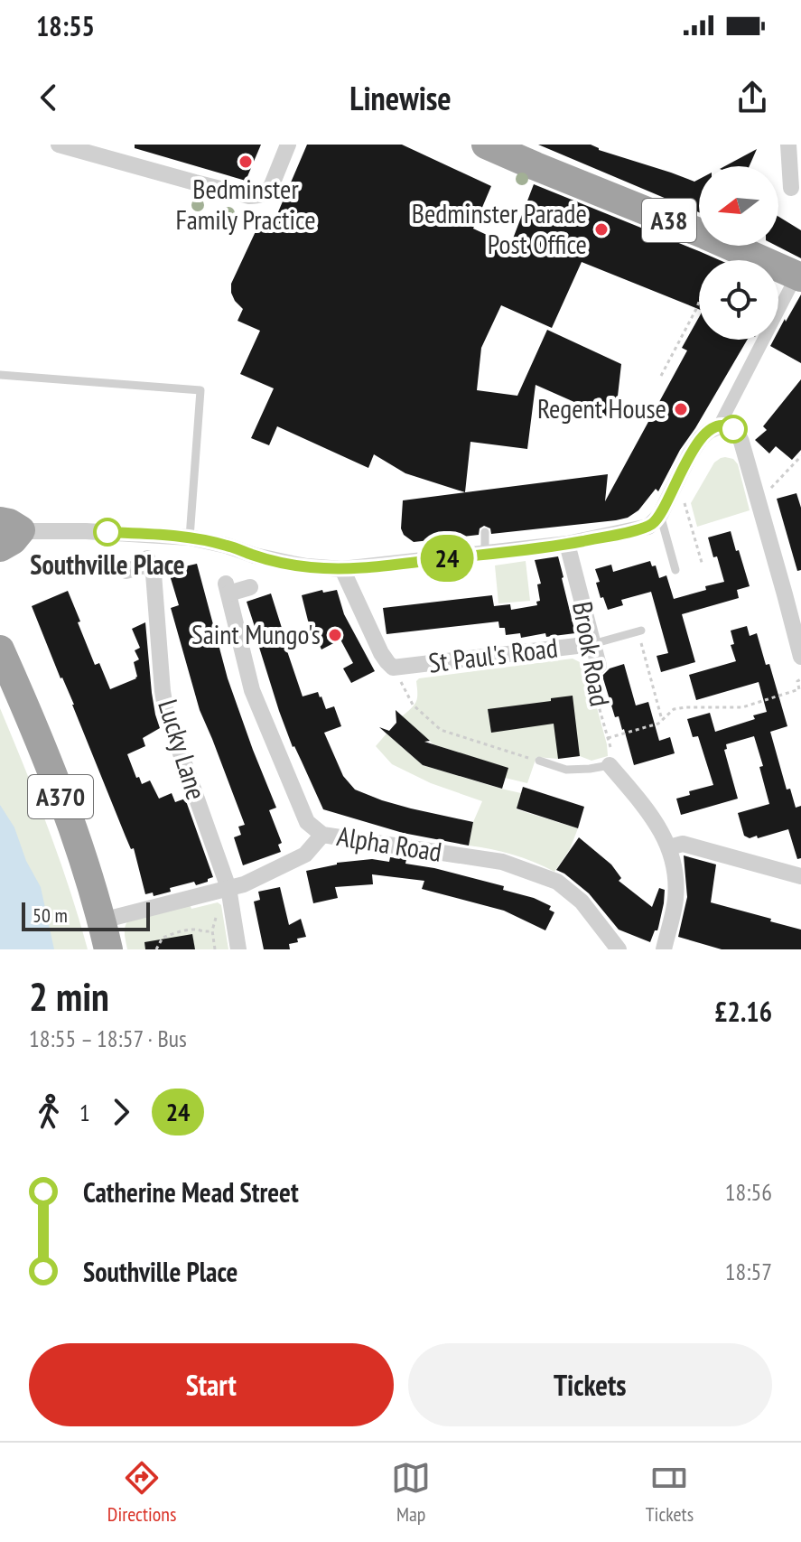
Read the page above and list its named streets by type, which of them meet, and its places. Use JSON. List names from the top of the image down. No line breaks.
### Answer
{"streets":{"highway":["A38","A370"],"street":["Brook Road","St Paul's Road","Lucky Lane","Alpha Road"]},"crossings":[["Brook Road","St Paul's Road"],["Lucky Lane","Alpha Road"],["A370","Alpha Road"]],"places":["Bedminster Family Practice","Bedminster Parade Post Office","Regent House","Southville Place","Saint Mungo's"],"lines":["bus line 24"],"scale_bar":"50 m","north":"left","page":{"status":"18:55","header":"Linewise","on_map":"24","scale":"50 m","heading":["2 min","18:55 – 18:57 · Bus","£2.16"],"legs":["1","24"],"list":[{"name":"Catherine Mead Street","value":"18:56"},{"name":"Southville Place","value":"18:57"}],"buttons":["Start","Tickets"],"tabs":["Directions","Map","Tickets"]}}
